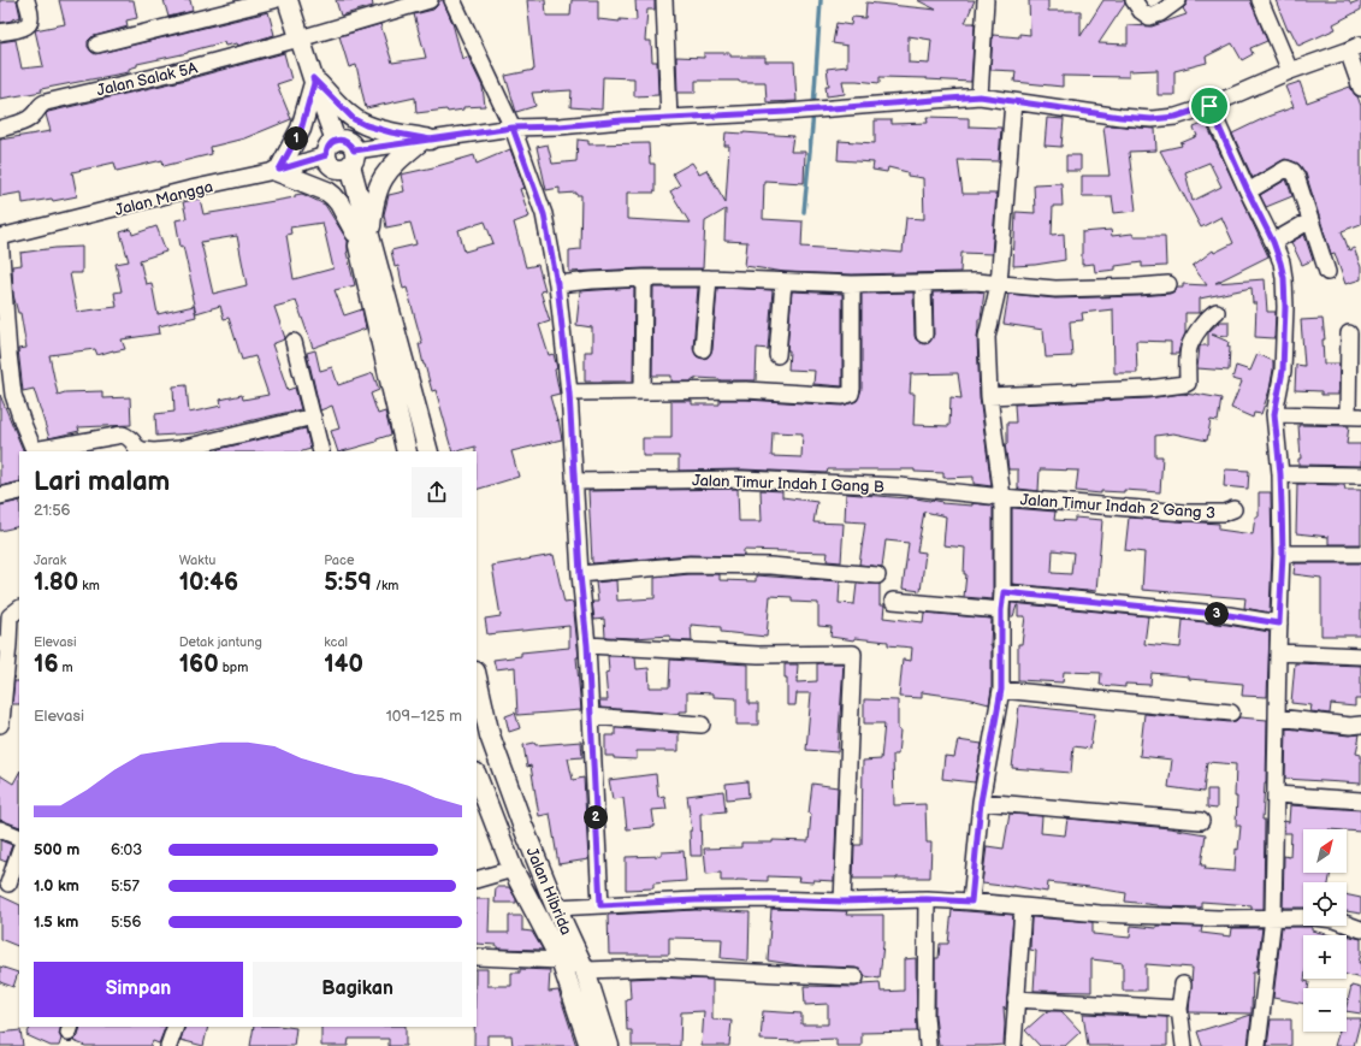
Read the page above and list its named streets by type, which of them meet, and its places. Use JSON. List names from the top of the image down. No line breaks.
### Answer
{"streets":{"main road":["Jalan Hibrida"],"street":["Jalan Salak 5A","Jalan Mangga","Jalan Timur Indah I Gang B","Jalan Timur Indah 2 Gang 3"]},"crossings":[["Jalan Timur Indah I Gang B","Jalan Timur Indah 2 Gang 3"]],"north":"top right","page":{"pins":["1","3","2"],"heading":["Lari malam","21:56"],"stats":[["Jarak","1.80 km"],["Waktu","10:46"],["Pace","5:59 /km"],["Elevasi","16 m"],["Detak jantung","160 bpm"],["kcal","140"]],"chart":["Elevasi","109–125 m"],"map_buttons":["+","−"],"list":[{"name":"500 m","note":"6:03"},{"name":"1.0 km","note":"5:57"},{"name":"1.5 km","note":"5:56"}],"buttons":["Simpan","Bagikan"]}}
